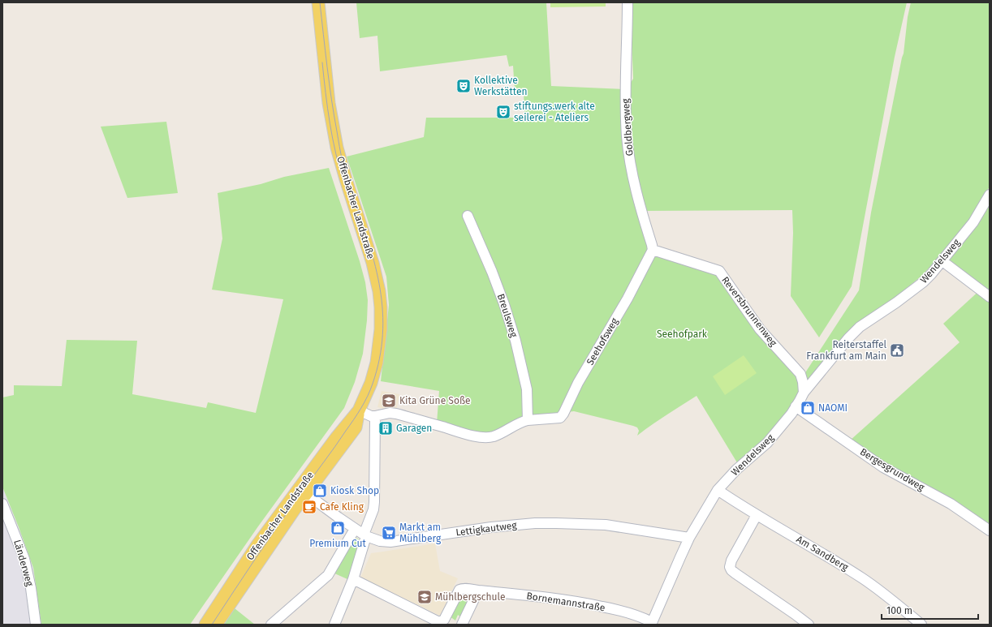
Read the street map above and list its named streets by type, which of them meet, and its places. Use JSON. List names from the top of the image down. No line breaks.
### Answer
{"streets":{"main road":["Offenbacher Landstraße"],"street":["Goldbergweg","Wendelsweg","Reversbrunnenweg","Breulsweg","Seehofsweg","Bergesgrundweg","Lettigkautweg","Am Sandberg","Länderweg","Bornemannstraße"]},"crossings":[["Goldbergweg","Reversbrunnenweg"],["Goldbergweg","Seehofsweg"],["Offenbacher Landstraße","Lettigkautweg"],["Wendelsweg","Reversbrunnenweg"],["Wendelsweg","Bergesgrundweg"],["Wendelsweg","Lettigkautweg"],["Wendelsweg","Am Sandberg"],["Wendelsweg","Bornemannstraße"],["Reversbrunnenweg","Seehofsweg"],["Breulsweg","Seehofsweg"]],"parks":["Seehofpark"],"places":{"theatre":["Kollektive Werkstätten","stiftungs.werk alte seilerei - Ateliers"],"public building":["Reiterstaffel Frankfurt am Main"],"school or university":["Kita Grüne Soße","Mühlbergschule"],"shop":["NAOMI","Kiosk Shop","Premium Cut"],"building":["Garagen"],"cafe":["Cafe Kling"],"supermarket":["Markt am Mühlberg"]},"scale_bar":"100 m"}
